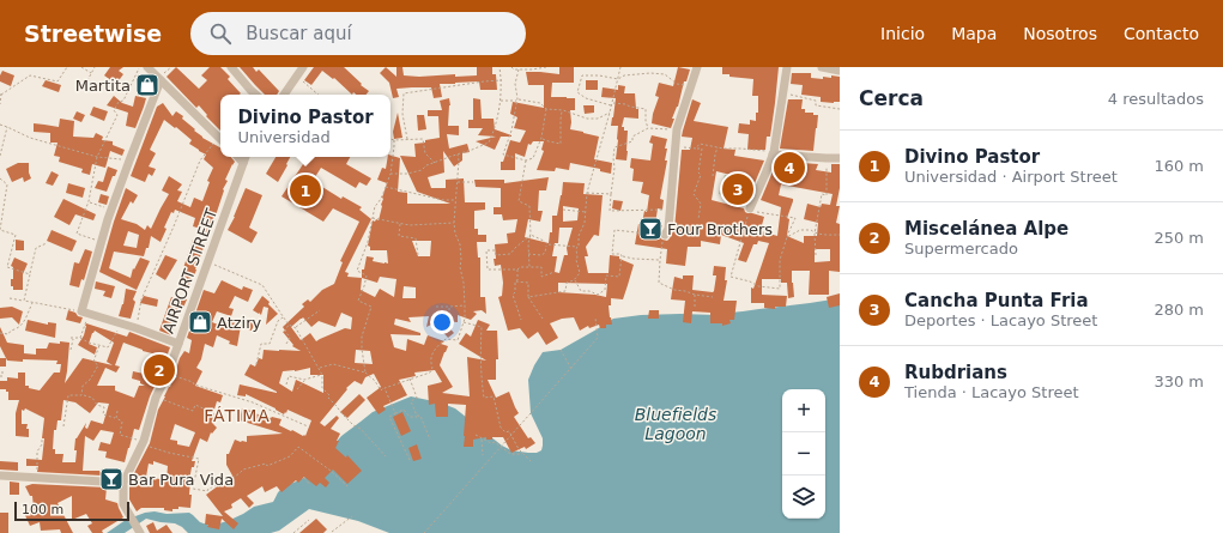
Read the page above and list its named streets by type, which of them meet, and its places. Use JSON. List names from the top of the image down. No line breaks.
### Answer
{"streets":{"street":["AIRPORT STREET"]},"districts":["FÁTIMA"],"water":["Bluefields Lagoon"],"places":{"shop":["Martita","Atziry"],"bar":["Four Brothers","Bar Pura Vida"]},"scale_bar":"100 m","page":{"header":"Streetwise","search":"Buscar aquí","nav":["Inicio","Mapa","Nosotros","Contacto"],"heading":["Cerca","4 resultados"],"popup":["Divino Pastor","Universidad"],"list":[{"mark":"1","name":"Divino Pastor","note":"Universidad · Airport Street","value":"160 m"},{"mark":"2","name":"Miscelánea Alpe","note":"Supermercado","value":"250 m"},{"mark":"3","name":"Cancha Punta Fria","note":"Deportes · Lacayo Street","value":"280 m"},{"mark":"4","name":"Rubdrians","note":"Tienda · Lacayo Street","value":"330 m"}],"pins":["4","3","1","2"],"map_buttons":["+","−"],"scale":"100 m"}}
